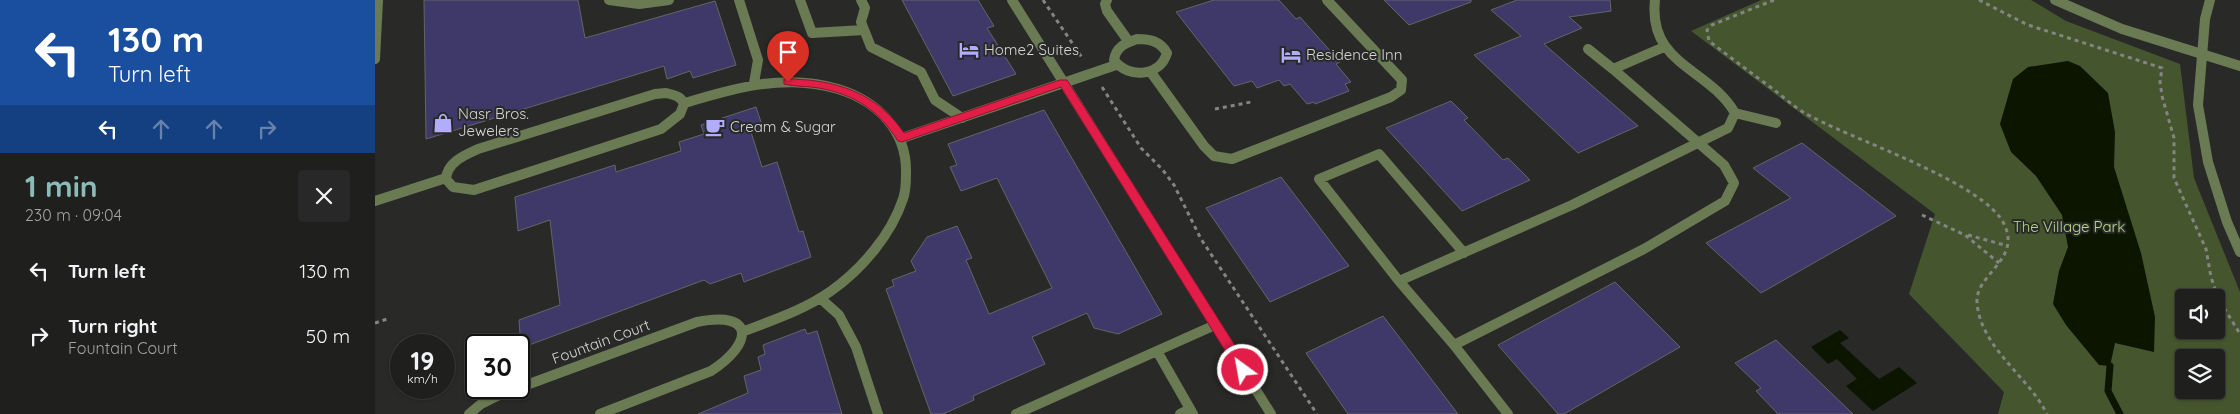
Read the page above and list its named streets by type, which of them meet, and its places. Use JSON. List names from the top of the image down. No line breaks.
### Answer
{"streets":{"street":["Fountain Court"]},"parks":["The Village Park"],"places":{"hotel":["Home2 Suites","Residence Inn"],"shop":["Nasr Bros. Jewelers"],"cafe":["Cream & Sugar"]},"page":{"turn":["130 m","Turn left"],"heading":["1 min","230 m · 09:04"],"list":[{"name":"Turn left","value":"130 m"},{"name":"Turn right","note":"Fountain Court","value":"50 m"}],"speed":"19 km/h","limit":"30"}}
